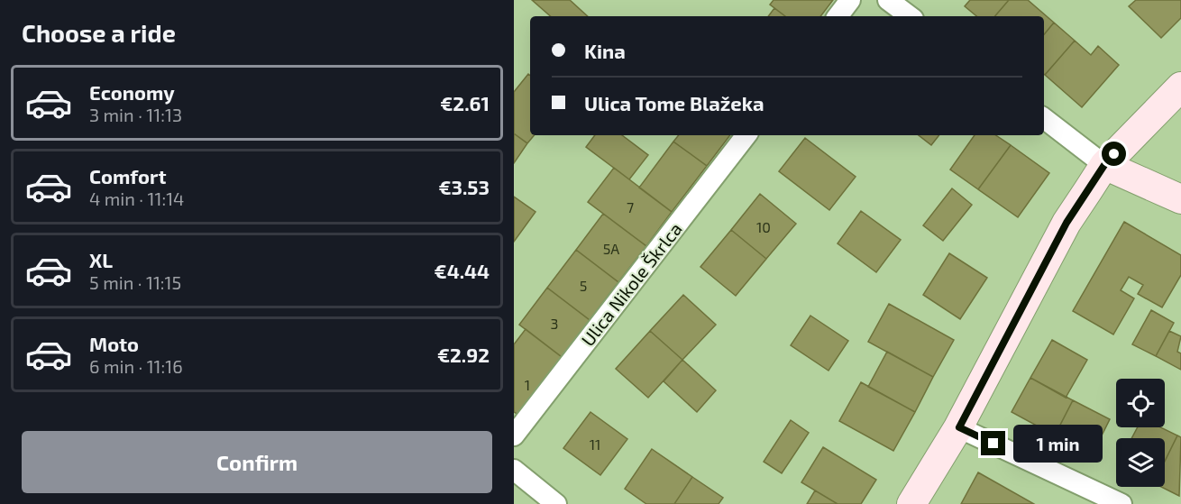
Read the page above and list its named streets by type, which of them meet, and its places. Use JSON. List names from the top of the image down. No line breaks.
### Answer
{"streets":{"street":["Ulica Nikole Škrlca"]},"house_numbers":["7","10","5A","5","3","1","11"],"page":{"heading":"Choose a ride","banner":["Kina","Ulica Tome Blažeka"],"list":[{"name":"Economy","note":"3 min · 11:13","value":"€2.61"},{"name":"Comfort","note":"4 min · 11:14","value":"€3.53"},{"name":"XL","note":"5 min · 11:15","value":"€4.44"},{"name":"Moto","note":"6 min · 11:16","value":"€2.92"}],"buttons":"Confirm","bubble":"1 min"}}
